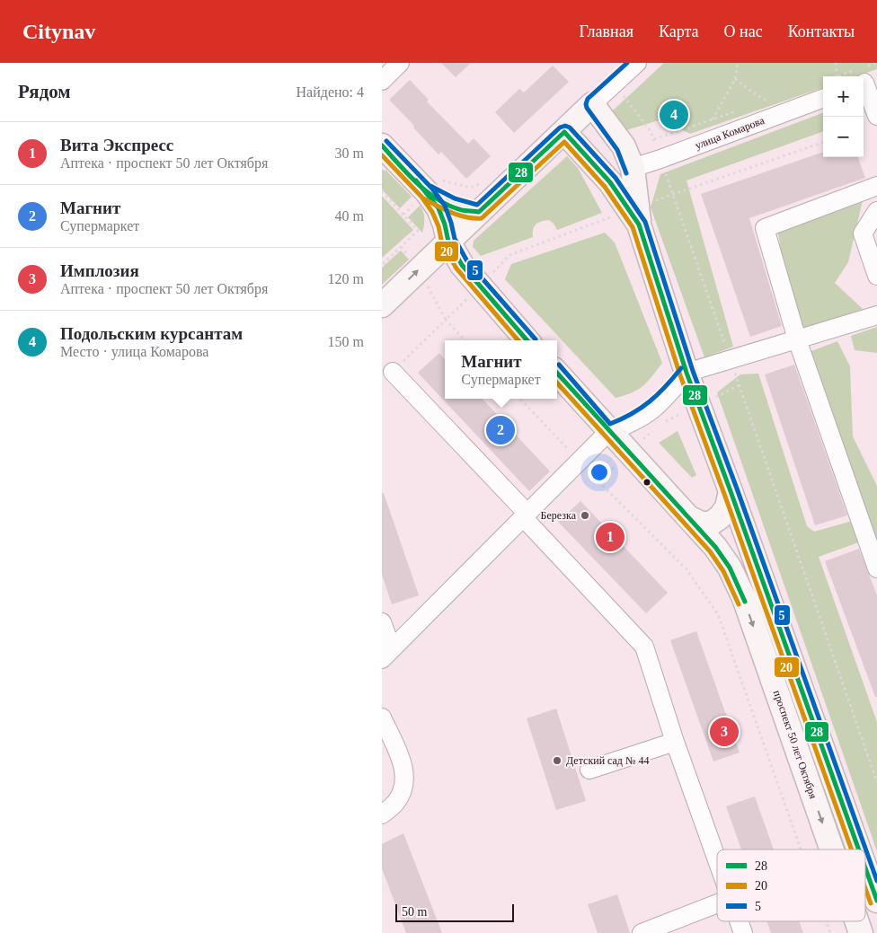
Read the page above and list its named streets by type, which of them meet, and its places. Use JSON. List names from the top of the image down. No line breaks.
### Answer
{"streets":{"main road":["проспект 50 лет Октября"],"street":["улица Комарова"]},"places":["Березка","Детский сад № 44"],"lines":["transit line 5","transit line 28","transit line 20"],"legend":["28","20","5"],"scale_bar":"50 m","page":{"header":"Citynav","nav":["Главная","Карта","О нас","Контакты"],"heading":["Рядом","Найдено: 4"],"map_buttons":["+","−"],"pins":["4","2","1","3"],"list":[{"mark":"1","name":"Вита Экспресс","note":"Аптека · проспект 50 лет Октября","value":"30 m"},{"mark":"2","name":"Магнит","note":"Супермаркет","value":"40 m"},{"mark":"3","name":"Имплозия","note":"Аптека · проспект 50 лет Октября","value":"120 m"},{"mark":"4","name":"Подольским курсантам","note":"Место · улица Комарова","value":"150 m"}],"popup":["Магнит","Супермаркет"],"scale":"50 m"}}
